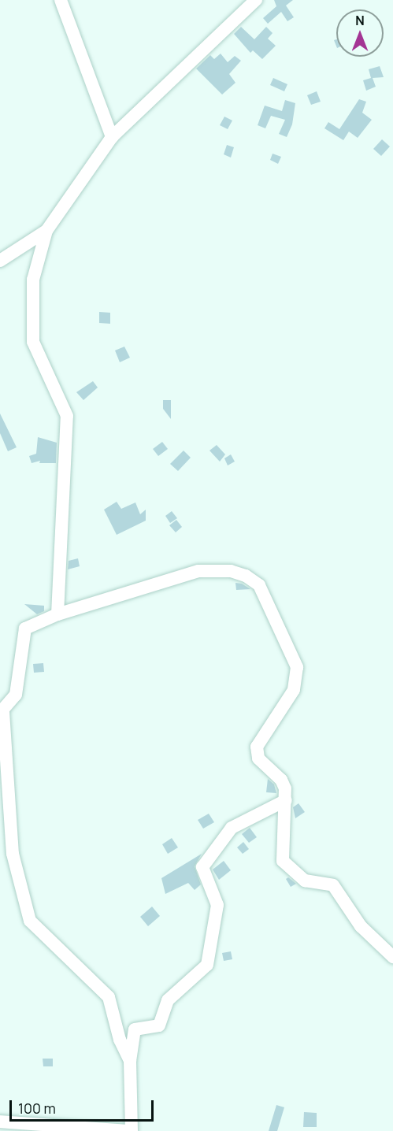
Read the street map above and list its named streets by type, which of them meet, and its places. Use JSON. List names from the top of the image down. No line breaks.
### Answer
{"scale_bar":"100 m","north":"top"}
